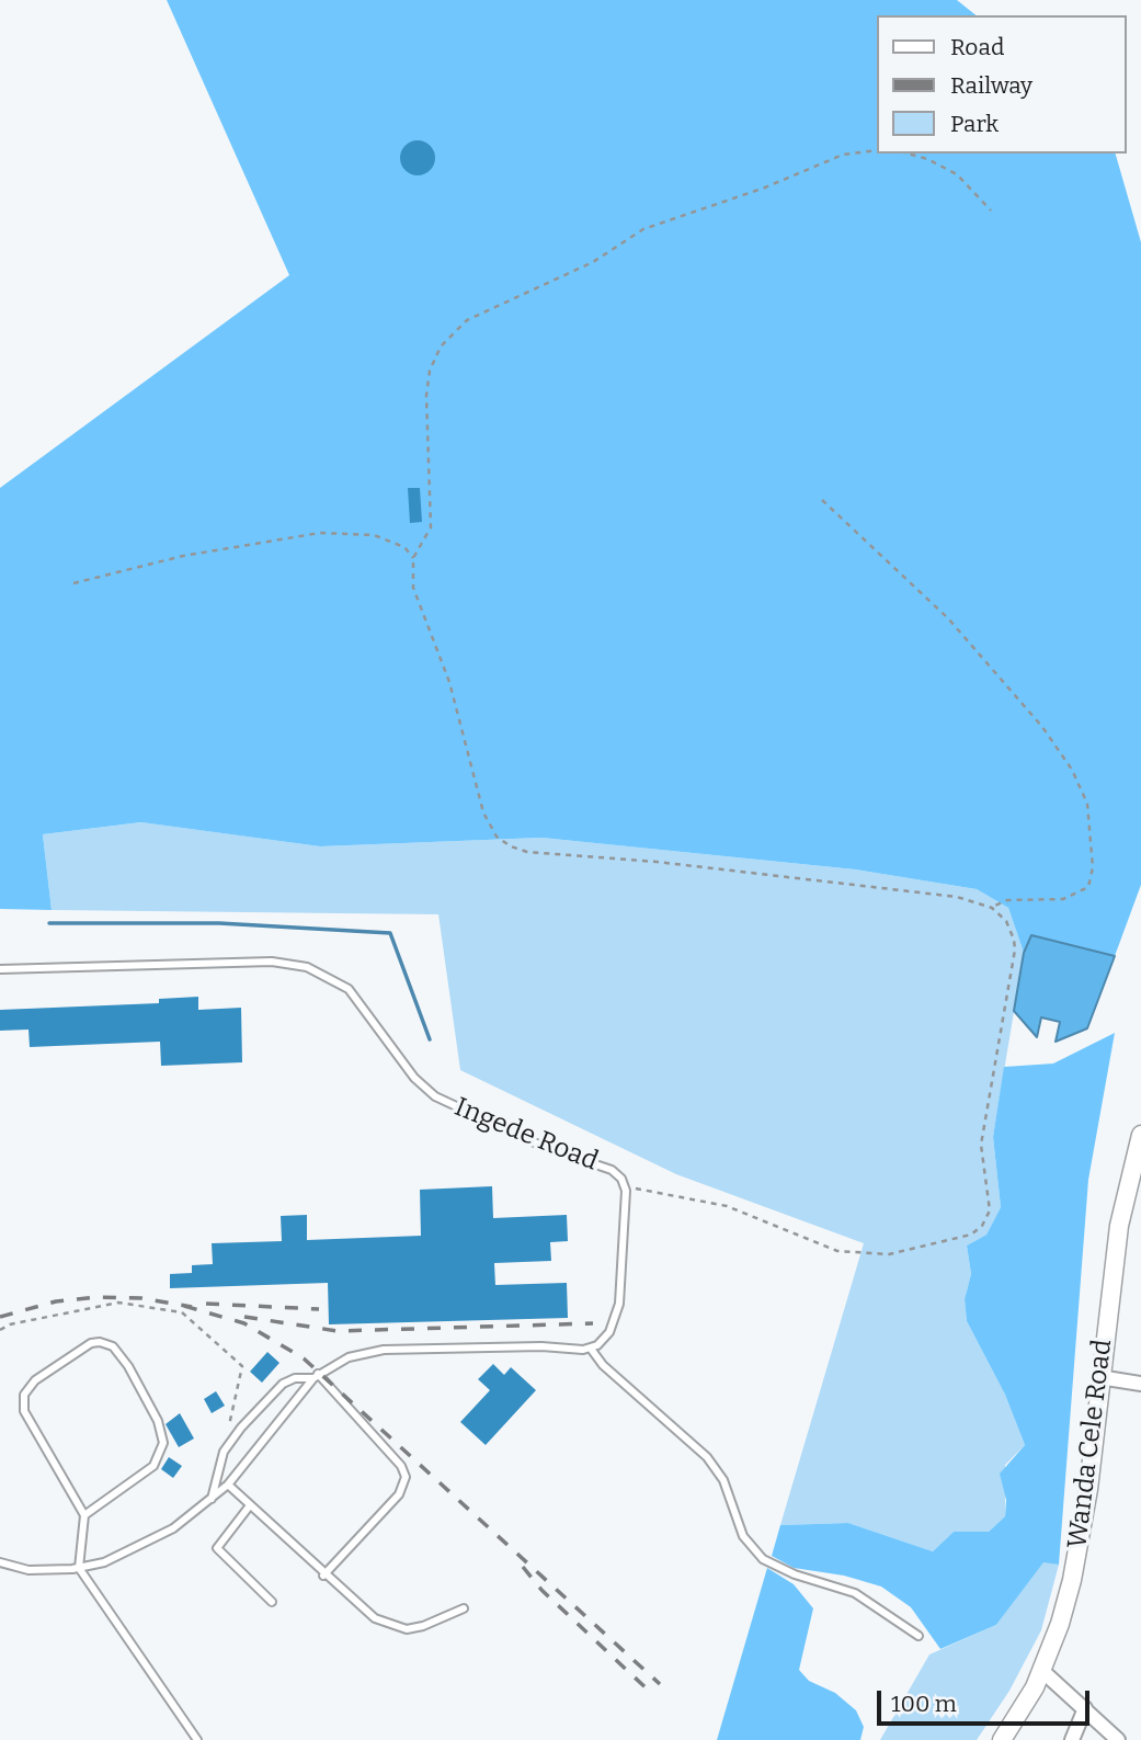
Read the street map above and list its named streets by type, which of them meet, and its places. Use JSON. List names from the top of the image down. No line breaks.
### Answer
{"streets":{"street":["Wanda Cele Road"],"lane":["Ingede Road"]},"legend":["Road","Railway","Park"],"scale_bar":"100 m"}
